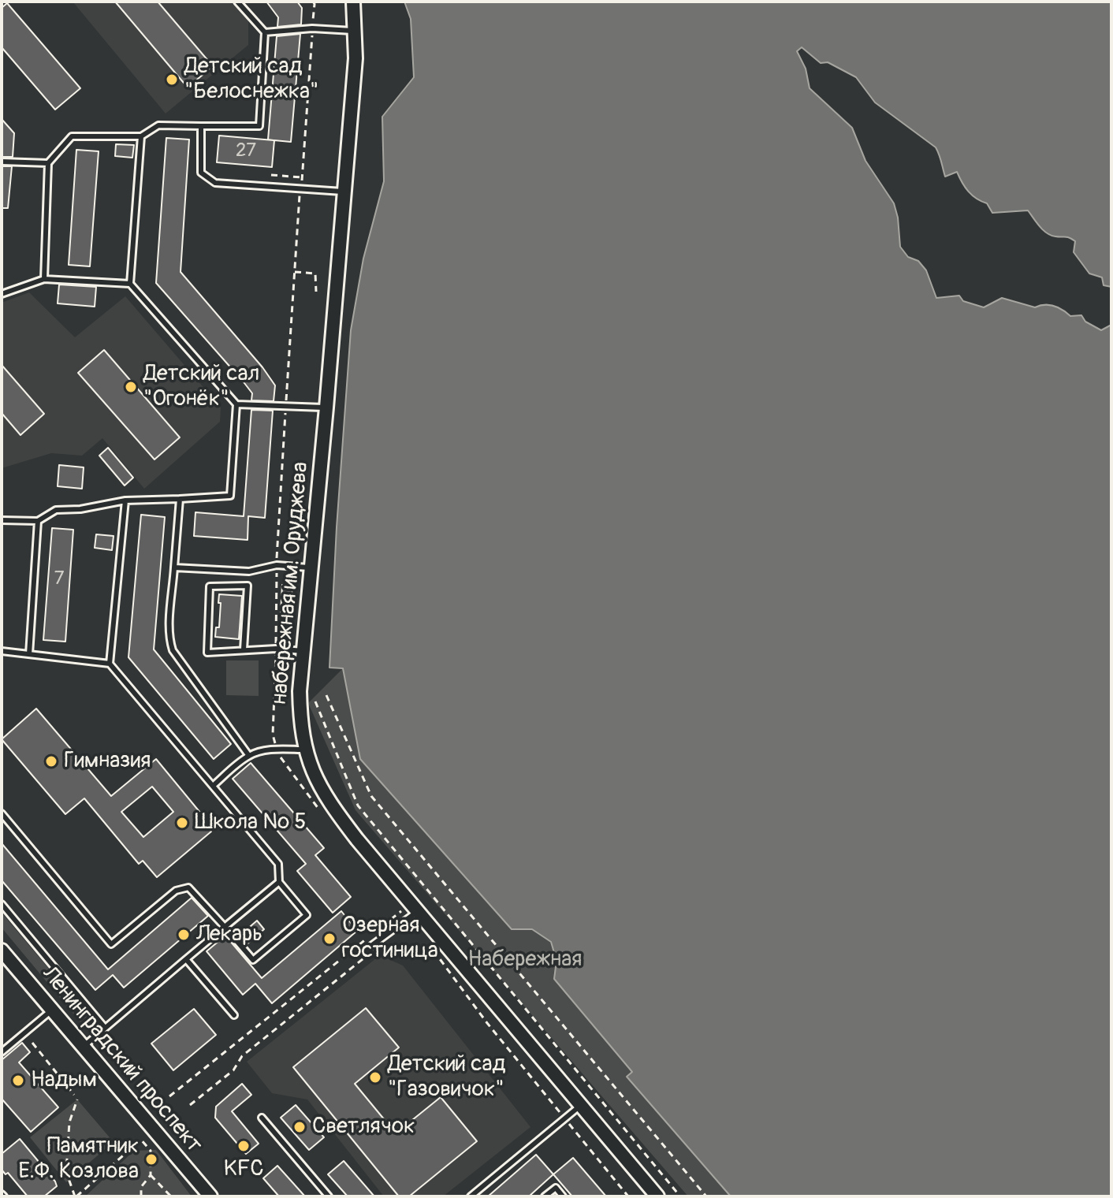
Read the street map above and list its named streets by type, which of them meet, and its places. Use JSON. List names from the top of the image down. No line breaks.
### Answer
{"streets":{"street":["набережная им. Оруджева","Ленинградский проспект"]},"parks":["Набережная"],"places":["Детский сад \"Белоснежка\"","Детский сал \"Огонёк\"","Гимназия","Школа № 5","Лекарь","Озерная гостиница","Детский сад \"Газовичок\"","Надым","Светлячок","KFC","Памятник Е.Ф. Козлова"],"house_numbers":["27","7"]}
